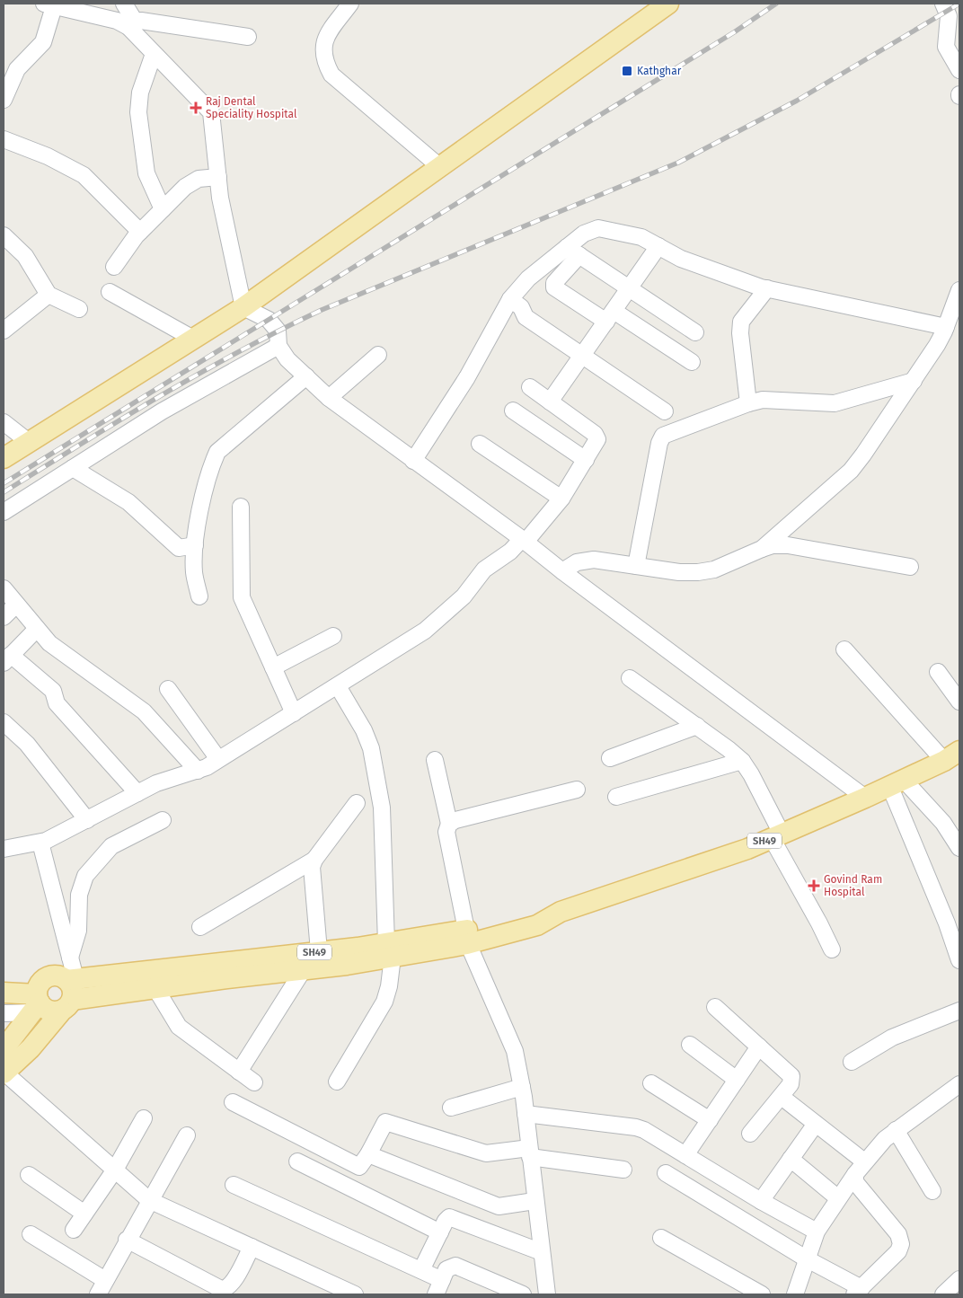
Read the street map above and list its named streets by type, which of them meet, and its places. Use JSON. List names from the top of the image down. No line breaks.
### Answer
{"streets":{"main road":["SH49"]},"places":{"transit":["Kathghar"],"health":["Raj Dental Speciality Hospital","Govind Ram Hospital"]}}
